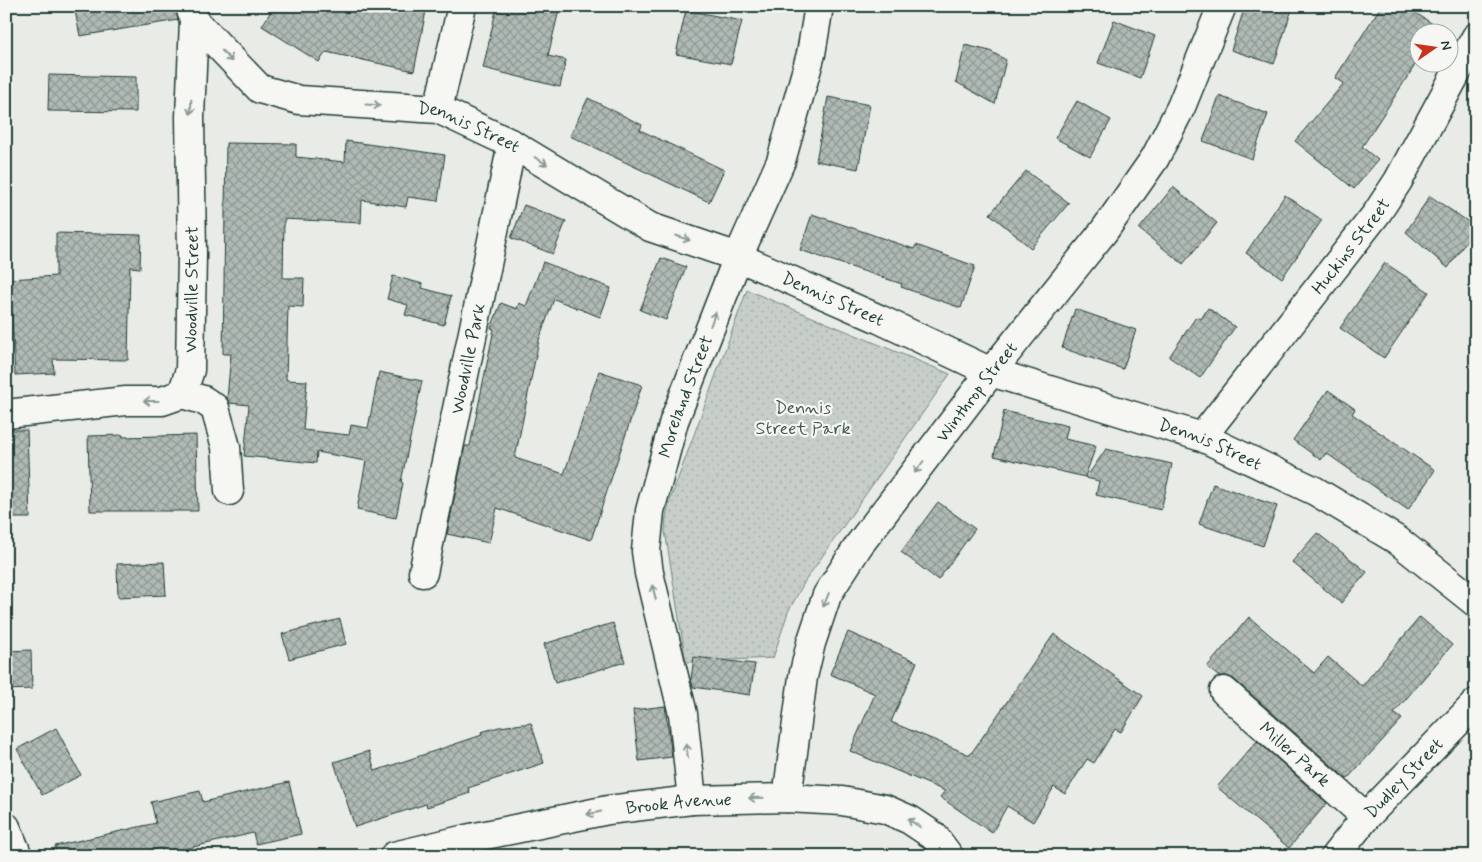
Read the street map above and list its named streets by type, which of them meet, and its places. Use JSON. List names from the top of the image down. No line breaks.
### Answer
{"streets":{"street":["Dennis Street","Huckins Street","Woodville Street","Woodville Park","Winthrop Street","Moreland Street","Miller Park","Dudley Street","Brook Avenue"]},"crossings":[["Dennis Street","Huckins Street"],["Dennis Street","Woodville Street"],["Dennis Street","Woodville Park"],["Dennis Street","Winthrop Street"],["Dennis Street","Moreland Street"],["Winthrop Street","Brook Avenue"],["Moreland Street","Brook Avenue"],["Miller Park","Dudley Street"]],"one_way":["Dennis Street","Woodville Street","Winthrop Street","Moreland Street","Brook Avenue"],"parks":["Dennis Street Park"],"north":"right"}
